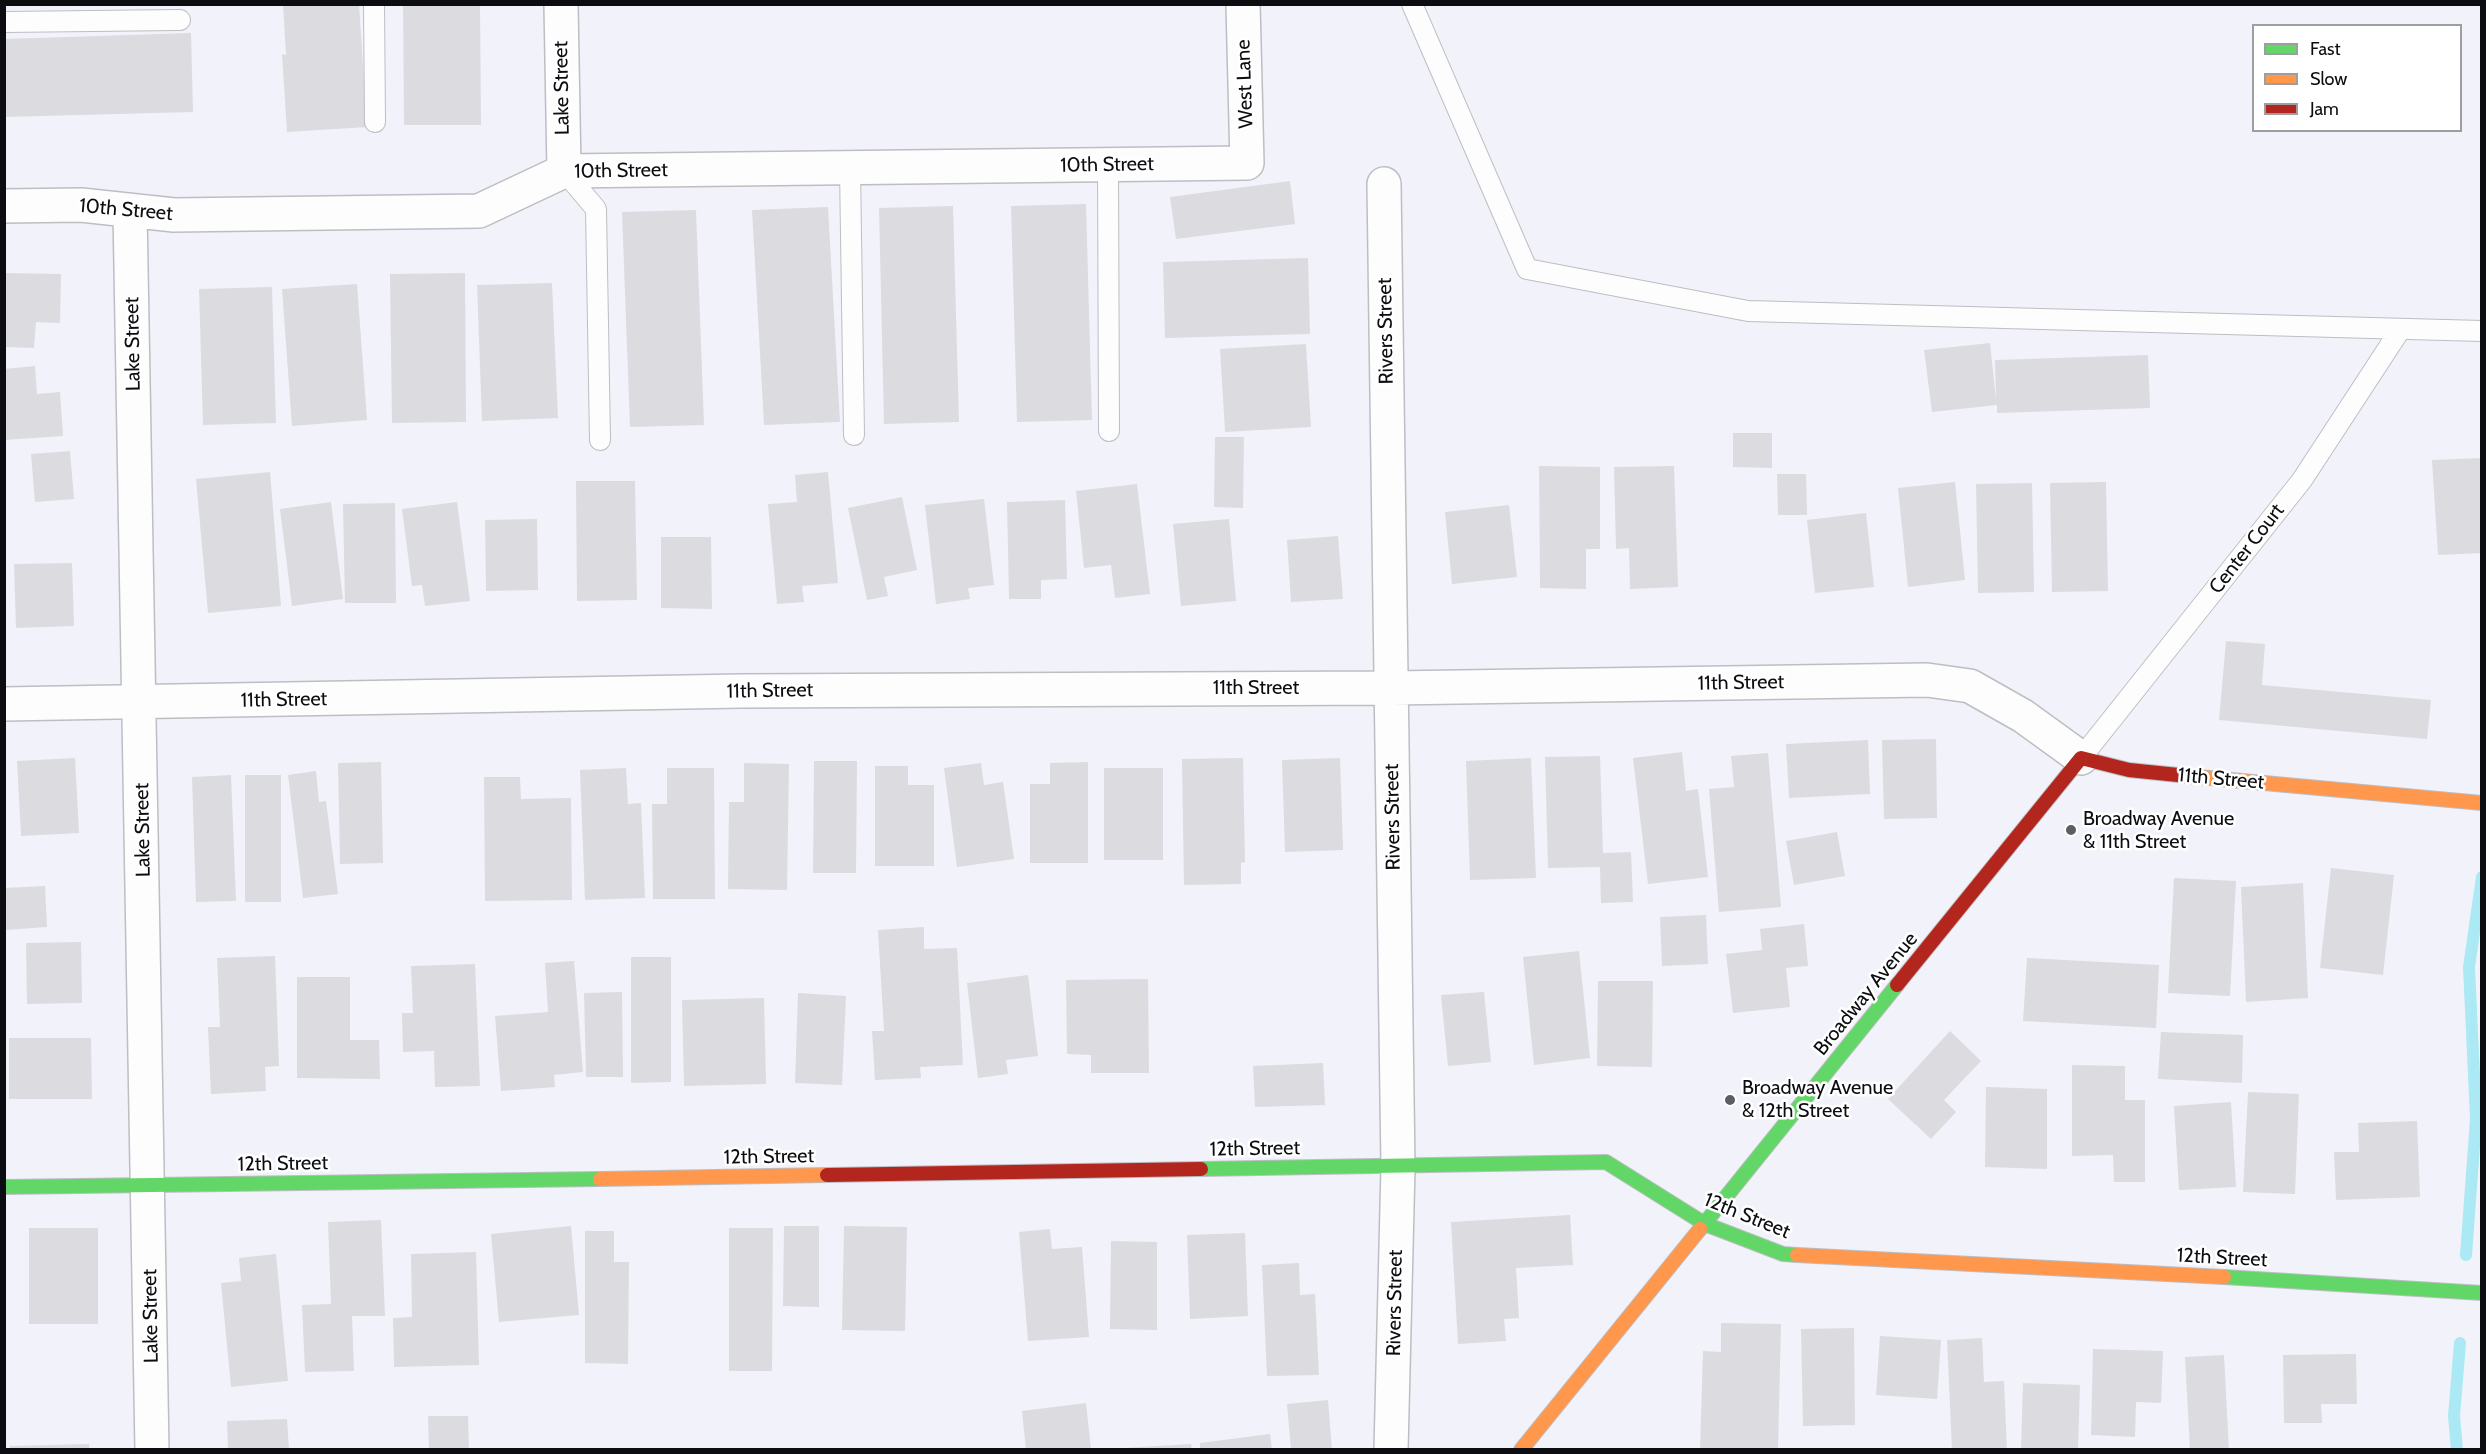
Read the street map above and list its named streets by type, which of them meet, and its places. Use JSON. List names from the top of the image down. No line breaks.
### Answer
{"streets":{"street":["West Lane","Lake Street","10th Street","Rivers Street","11th Street","Broadway Avenue","12th Street"],"lane":["Center Court"]},"crossings":[["West Lane","10th Street"],["Lake Street","10th Street"],["Lake Street","11th Street"],["Lake Street","12th Street"],["Rivers Street","11th Street"],["Rivers Street","12th Street"],["Center Court","11th Street"],["Center Court","Broadway Avenue"],["11th Street","Broadway Avenue"],["Broadway Avenue","12th Street"]],"places":["Broadway Avenue & 11th Street","Broadway Avenue & 12th Street"],"legend":["Fast","Slow","Jam"]}
